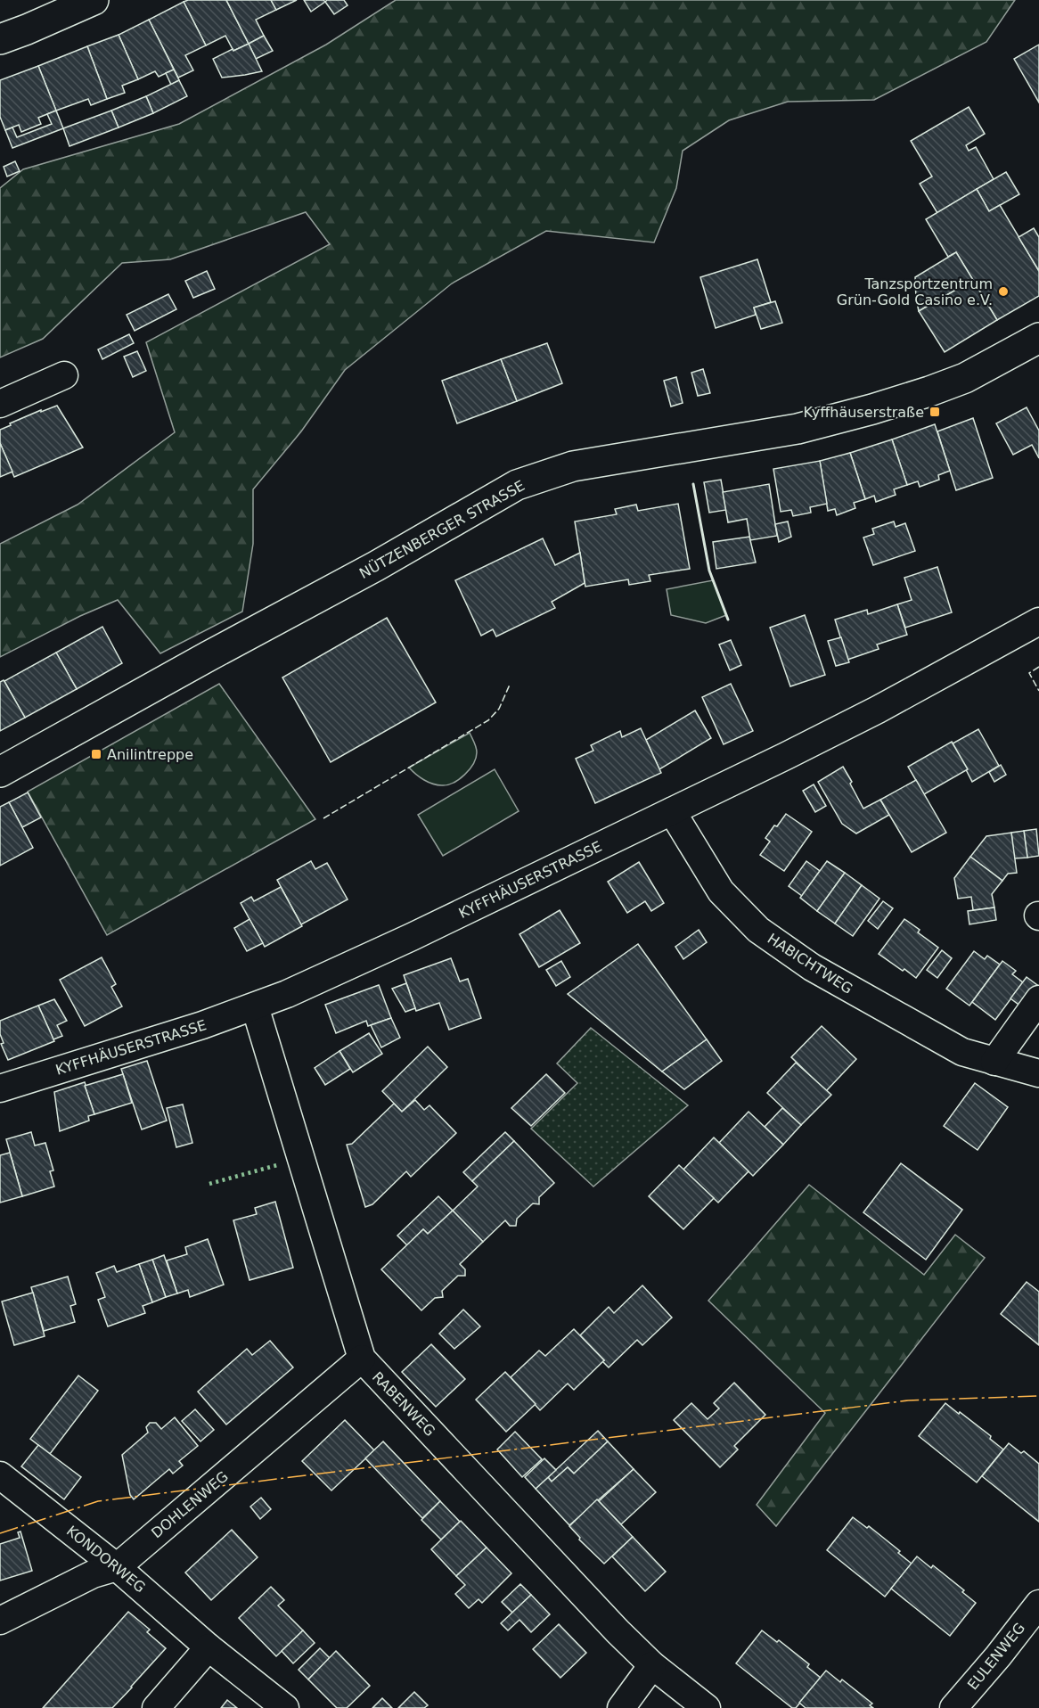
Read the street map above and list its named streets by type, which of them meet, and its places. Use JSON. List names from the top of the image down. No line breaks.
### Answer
{"streets":{"street":["NÜTZENBERGER STRASSE","KYFFHÄUSERSTRASSE","HABICHTWEG","RABENWEG","DOHLENWEG","KONDORWEG","EULENWEG"]},"crossings":[["KYFFHÄUSERSTRASSE","HABICHTWEG"],["KYFFHÄUSERSTRASSE","RABENWEG"],["RABENWEG","DOHLENWEG"],["DOHLENWEG","KONDORWEG"]],"places":{"other":["Tanzsportzentrum Grün-Gold Casino e.V."],"transit":["Kyffhäuserstraße","Anilintreppe"]}}
